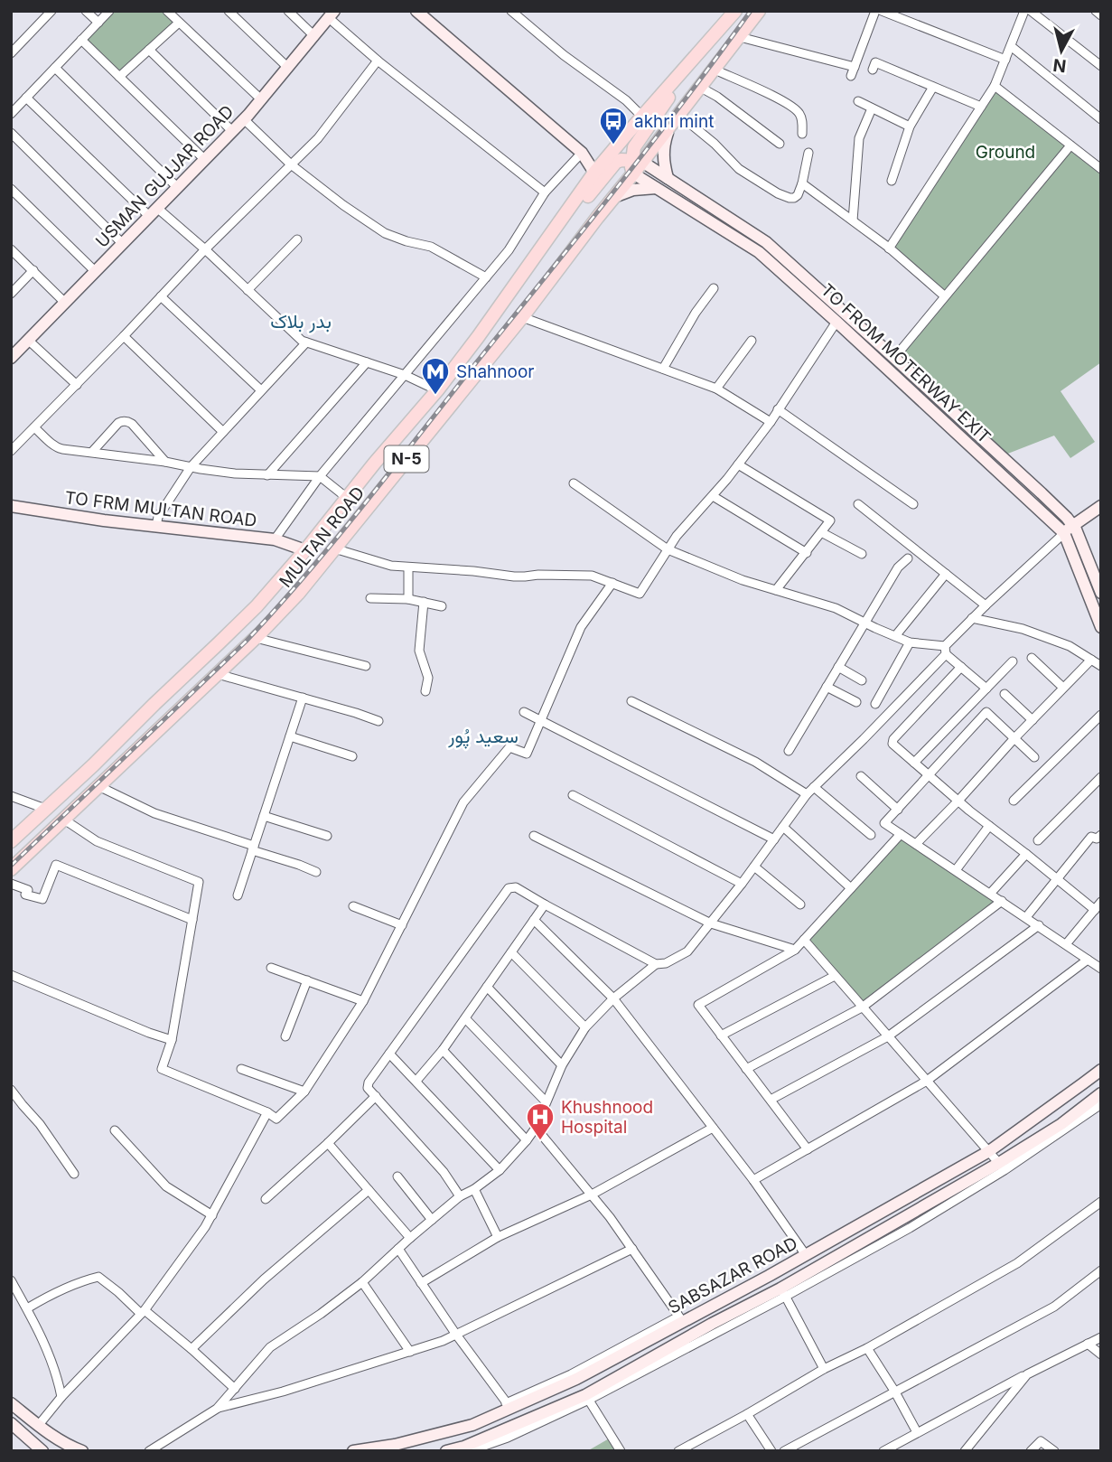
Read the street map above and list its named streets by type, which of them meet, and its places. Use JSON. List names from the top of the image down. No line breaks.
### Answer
{"streets":{"main road":["USMAN GUJJAR ROAD","TO FROM MOTERWAY EXIT","N-5","TO FRM MULTAN ROAD","MULTAN ROAD","SABSAZAR ROAD"]},"crossings":[["TO FROM MOTERWAY EXIT","MULTAN ROAD"],["TO FRM MULTAN ROAD","MULTAN ROAD"]],"districts":["بدر بلاک","سعید پُور"],"parks":["Ground"],"places":{"bus stop":["akhri mint"],"metro station":["Shahnoor"],"hospital":["Khushnood Hospital"]},"north":"bottom"}
